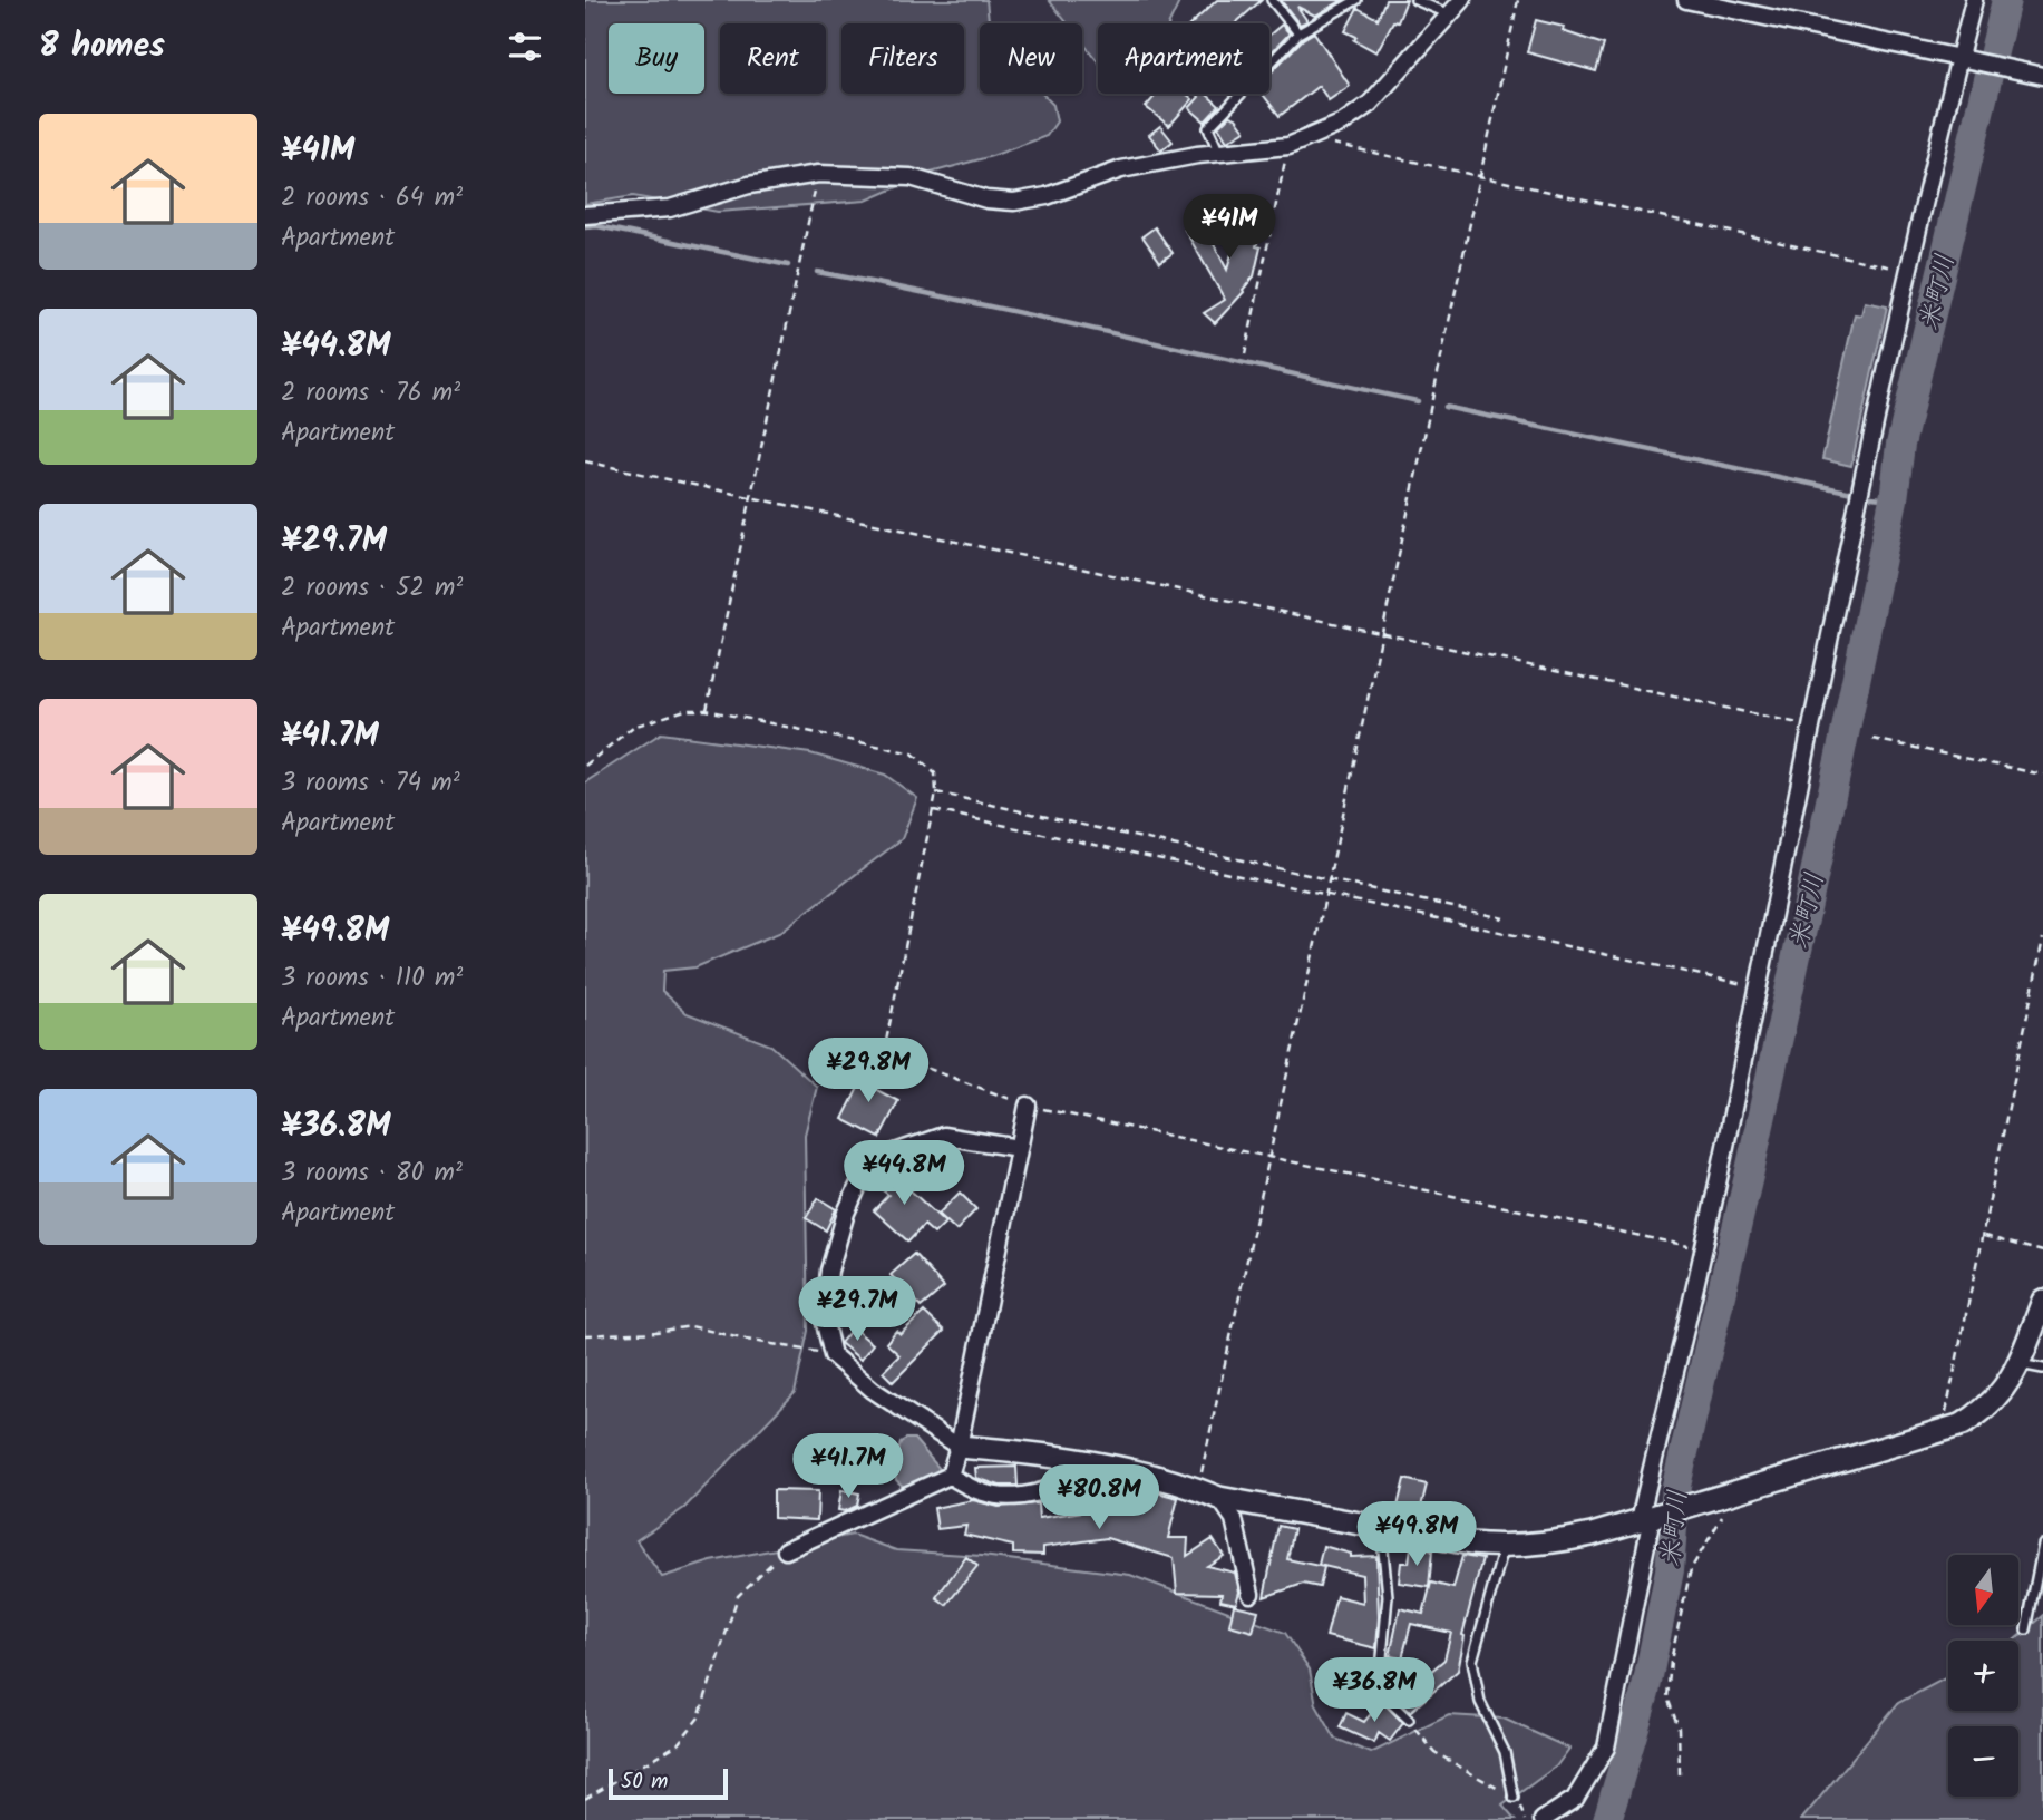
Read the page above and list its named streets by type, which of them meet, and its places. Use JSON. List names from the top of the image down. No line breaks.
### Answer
{"water":["米町川"],"scale_bar":"50 m","north":"bottom","page":{"heading":"8 homes","chip":["Buy","Rent","Filters","New","Apartment"],"list":[{"name":"¥41M","note":"2 rooms · 64 m² · Apartment"},{"name":"¥44.8M","note":"2 rooms · 76 m² · Apartment"},{"name":"¥29.7M","note":"2 rooms · 52 m² · Apartment"},{"name":"¥41.7M","note":"3 rooms · 74 m² · Apartment"},{"name":"¥49.8M","note":"3 rooms · 110 m² · Apartment"},{"name":"¥36.8M","note":"3 rooms · 80 m² · Apartment"}],"price":["¥41M","¥29.8M","¥44.8M","¥29.7M","¥41.7M","¥80.8M","¥49.8M","¥36.8M"],"map_buttons":["+","−"],"scale":"50 m"}}
